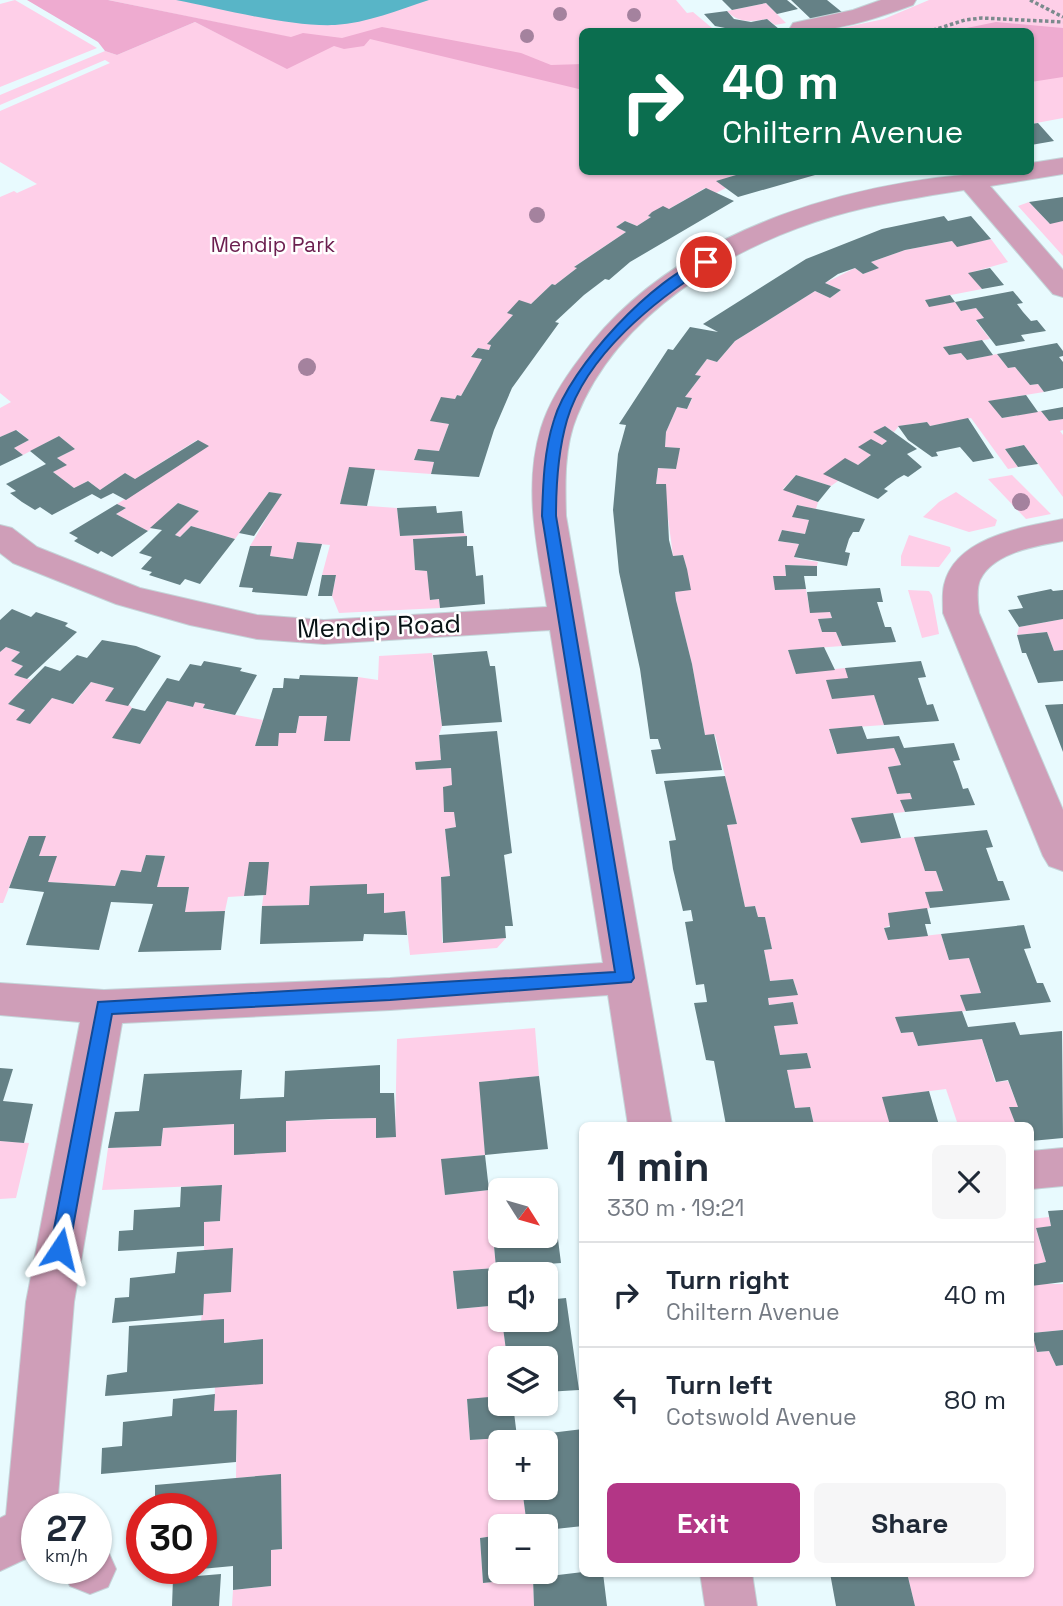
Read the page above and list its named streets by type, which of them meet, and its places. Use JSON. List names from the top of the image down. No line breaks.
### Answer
{"streets":{"street":["Mendip Road"]},"parks":["Mendip Park"],"north":"bottom right","page":{"turn":["40 m","Chiltern Avenue"],"heading":["1 min","330 m · 19:21"],"map_buttons":["+","−"],"list":[{"name":"Turn right","note":"Chiltern Avenue","value":"40 m"},{"name":"Turn left","note":"Cotswold Avenue","value":"80 m"}],"buttons":["Exit","Share"],"speed":"27 km/h","limit":"30"}}
